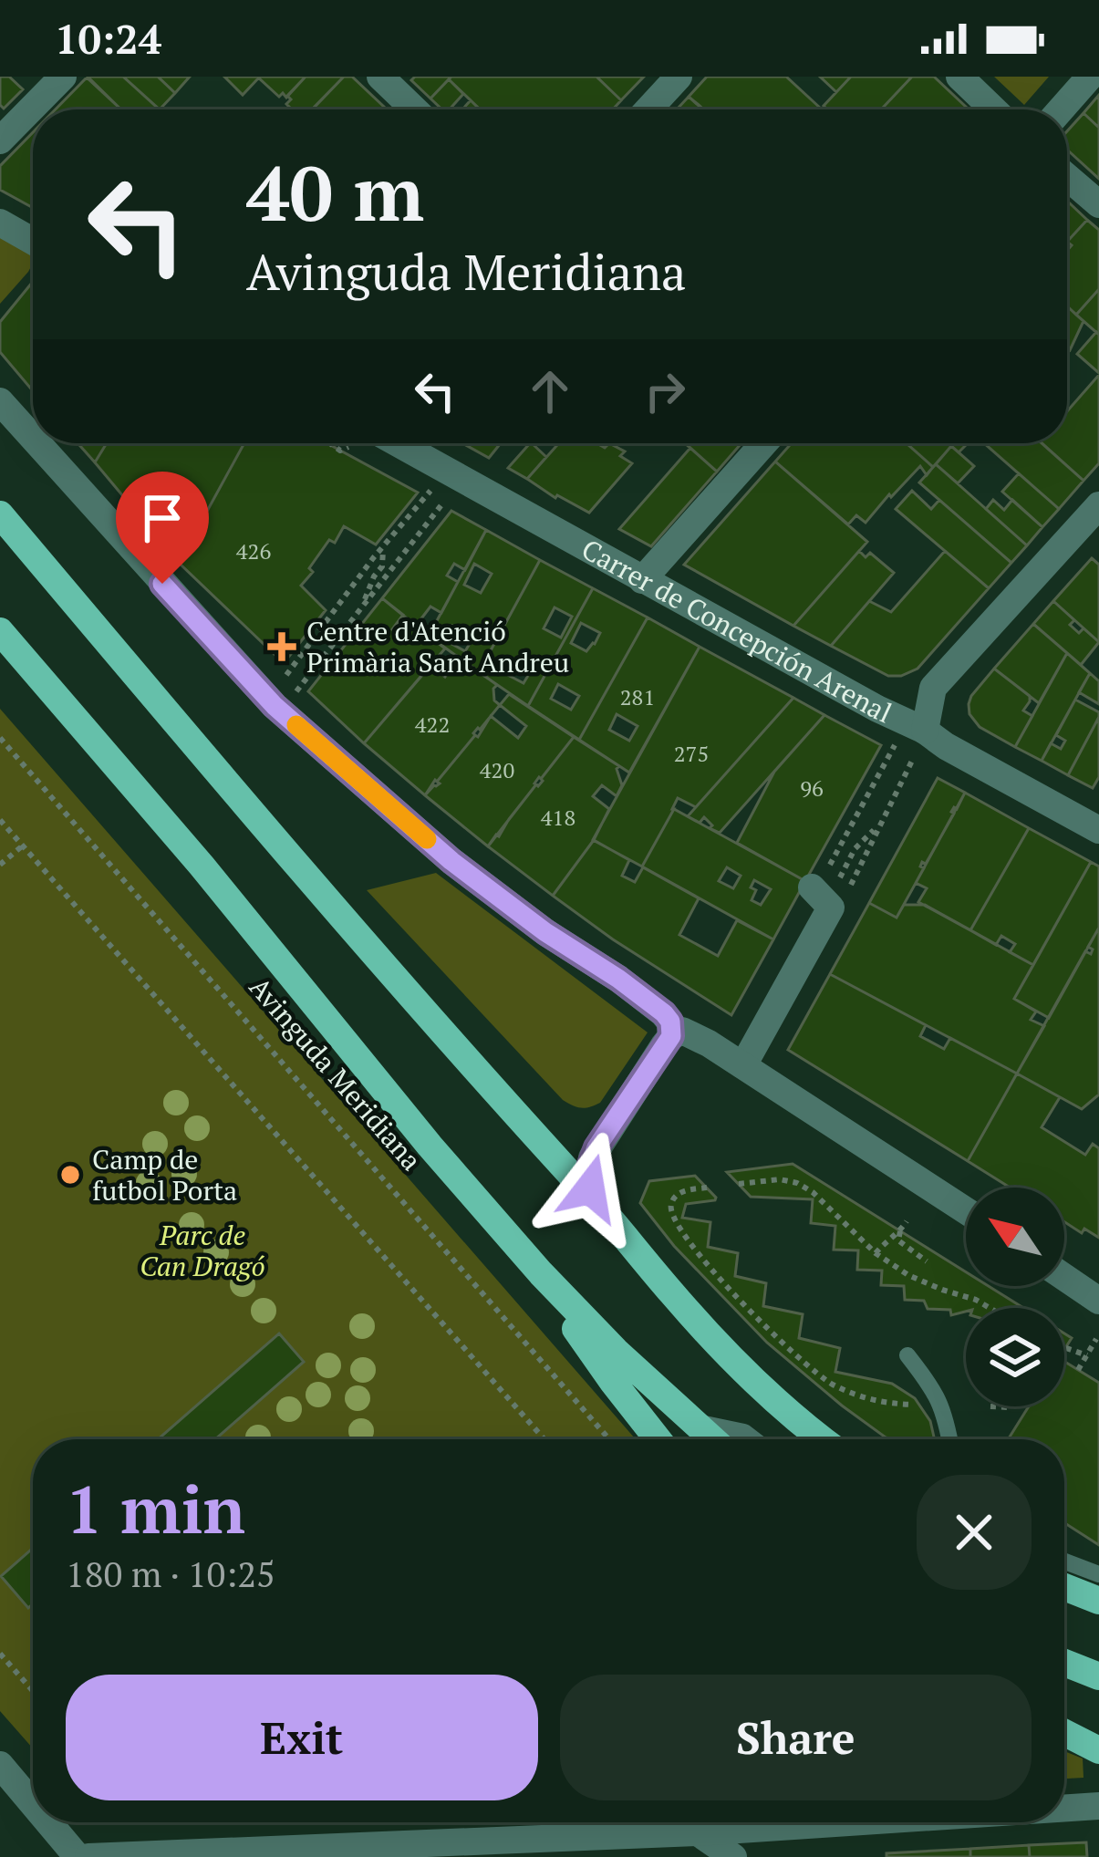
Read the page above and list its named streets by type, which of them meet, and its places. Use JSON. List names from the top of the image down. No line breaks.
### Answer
{"streets":{"main road":["Avinguda Meridiana"],"street":["Carrer de Concepción Arenal"]},"parks":["Parc de Can Dragó"],"places":{"health":["Centre d'Atenció Primària Sant Andreu"],"other":["Camp de futbol Porta"]},"house_numbers":["426","281","422","275","420","96","418"],"north":"top left","page":{"status":"10:24","turn":["40 m","Avinguda Meridiana"],"heading":["1 min","180 m · 10:25"],"buttons":["Exit","Share"]}}
